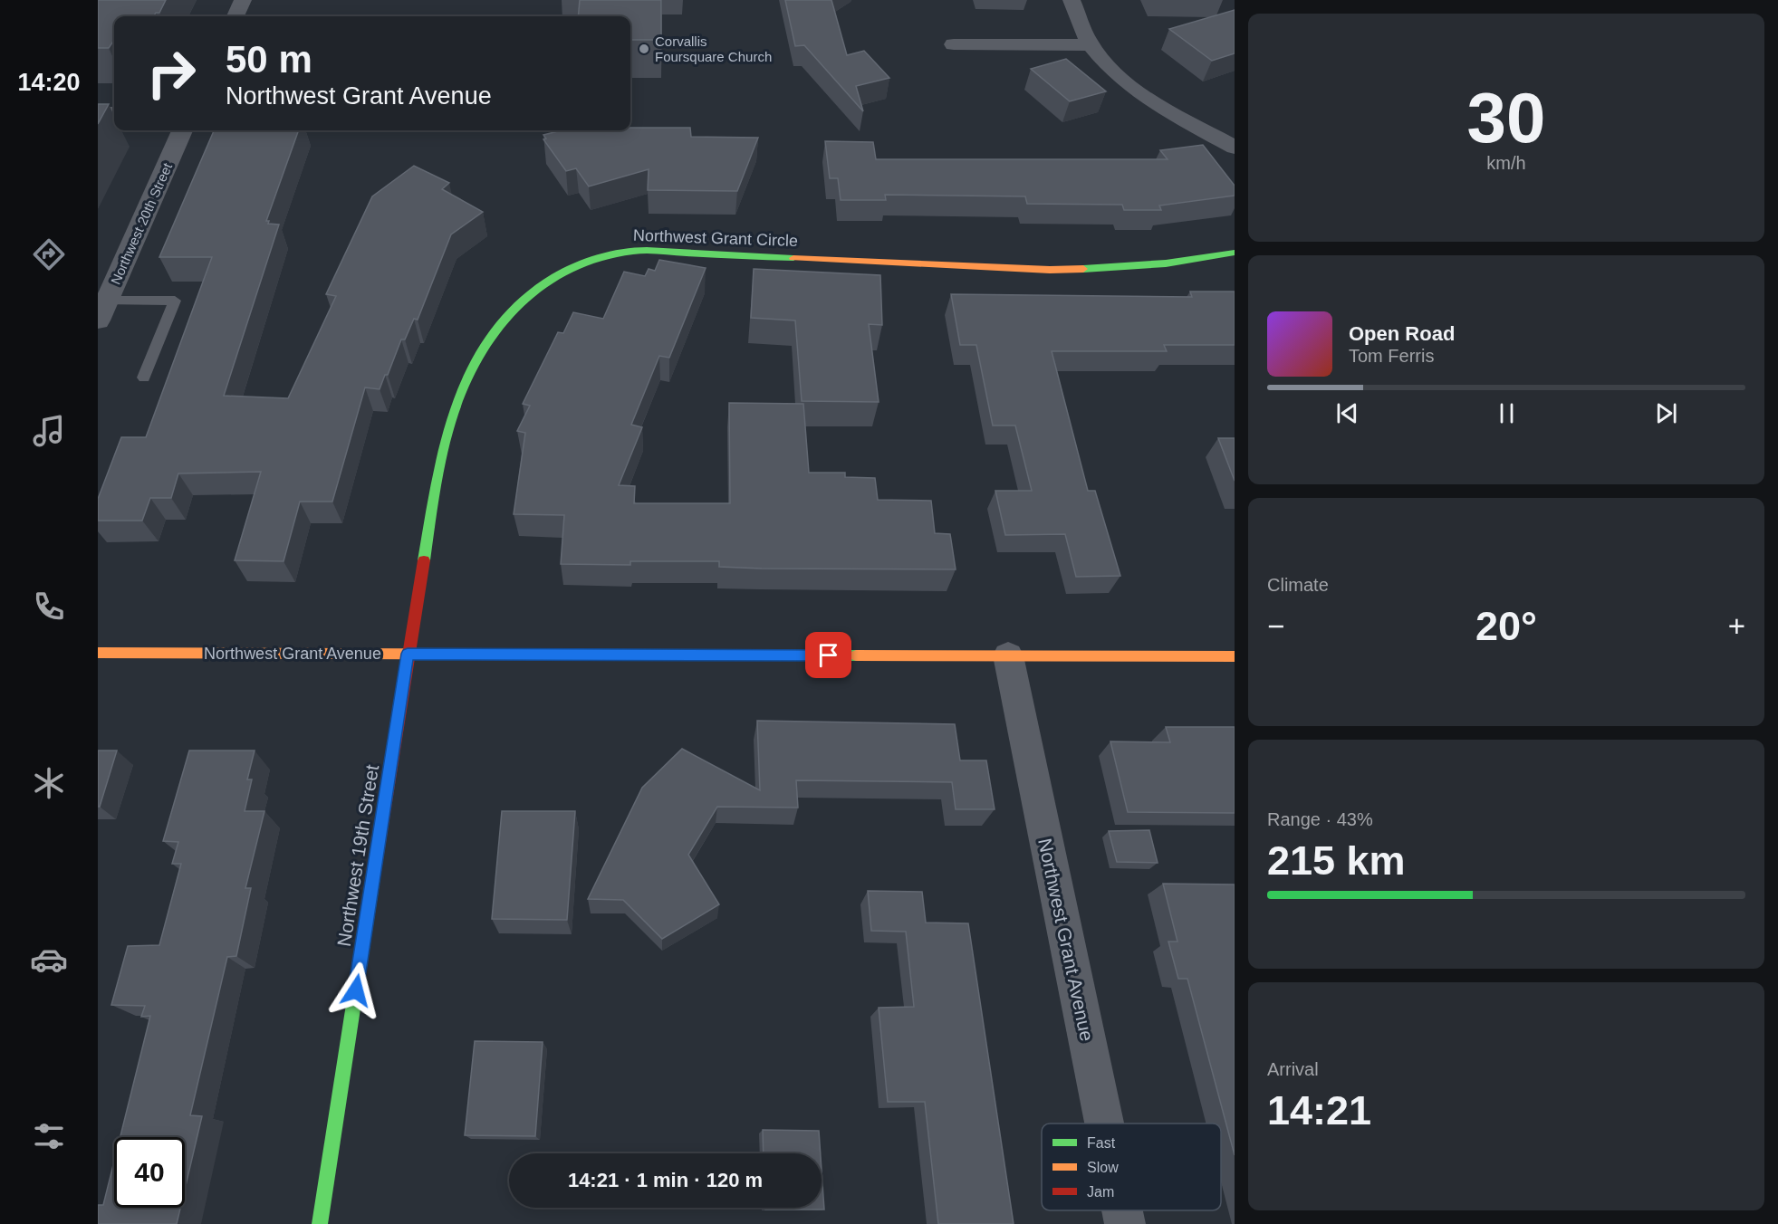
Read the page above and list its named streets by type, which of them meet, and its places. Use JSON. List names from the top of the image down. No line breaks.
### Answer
{"streets":{"street":["Northwest 20th Street","Northwest Grant Circle","Northwest Grant Avenue","Northwest 19th Street"]},"crossings":[["Northwest Grant Circle","Northwest Grant Avenue"],["Northwest Grant Circle","Northwest 19th Street"],["Northwest Grant Avenue","Northwest 19th Street"]],"places":["Corvallis Foursquare Church"],"legend":["Fast","Slow","Jam"],"page":{"tabs":"14:20","tile":[["30","km/h"],"Climate",["Range · 43%","215 km"],["Arrival","14:21"]],"turn":["50 m","Northwest Grant Avenue"],"song":["Open Road","Tom Ferris"],"heat":["−","20°","+"],"limit":"40","trip":"14:21 · 1 min · 120 m"}}
